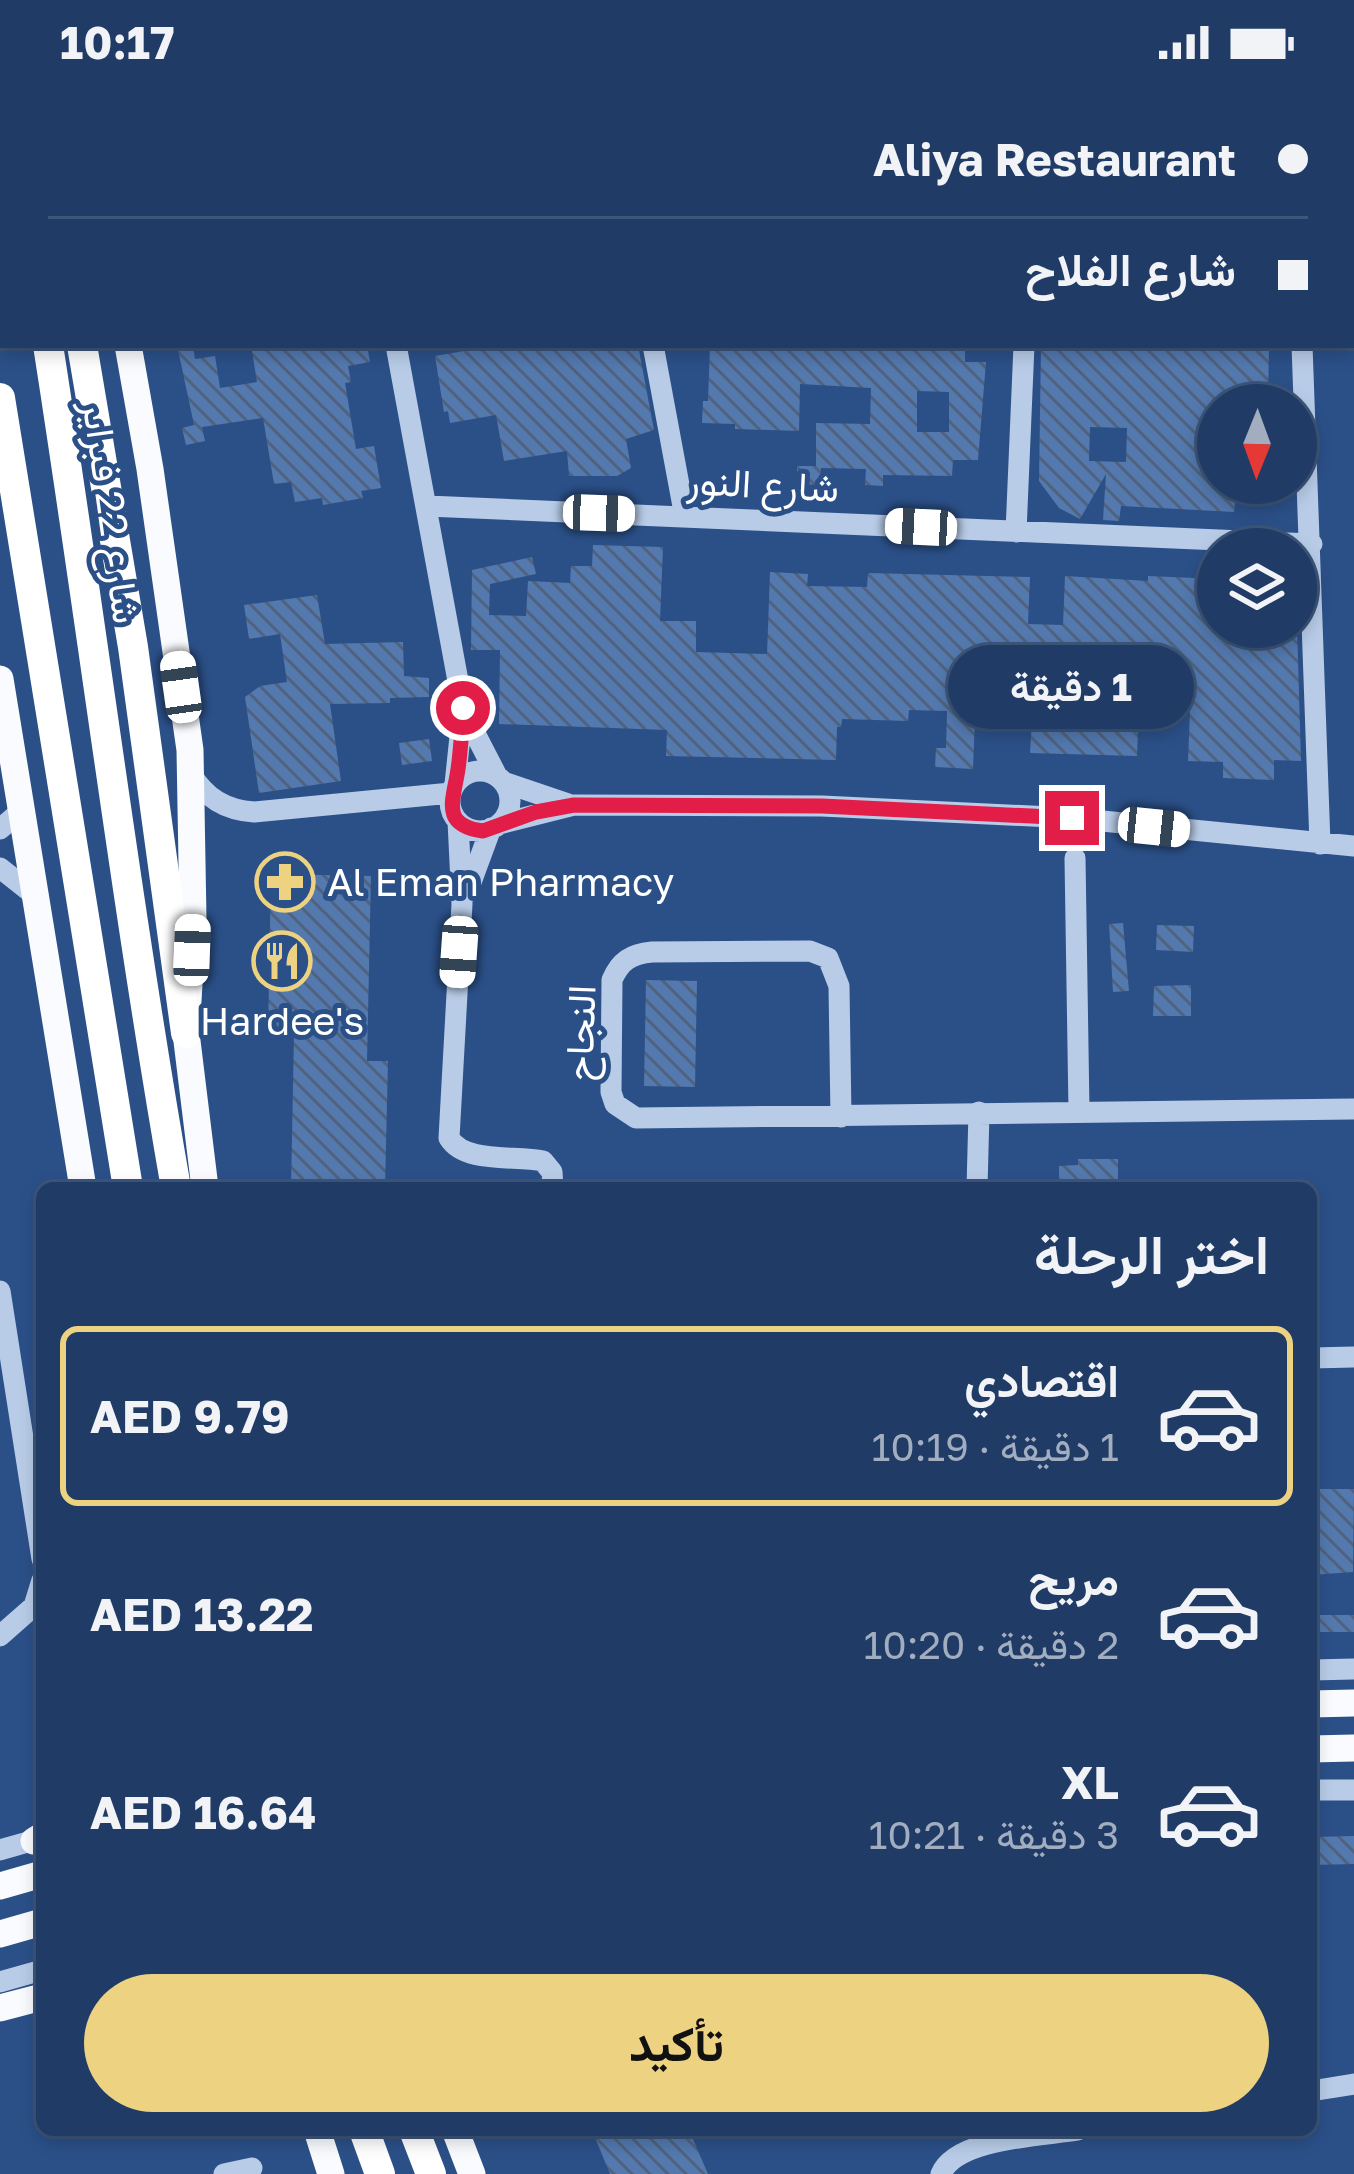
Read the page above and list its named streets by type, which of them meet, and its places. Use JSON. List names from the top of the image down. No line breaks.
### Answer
{"streets":{"highway":["شارع 22 فبراير"],"street":["شارع النور","النجاح"]},"places":{"pharmacy":["Al Eman Pharmacy"],"restaurant":["Hardee's"]},"north":"bottom","page":{"status":"10:17","banner":["Aliya Restaurant","شارع الفلاح"],"bubble":"1 دقيقة","heading":"اختر الرحلة","list":[{"name":"اقتصادي","note":"1 دقيقة · 10:19","value":"AED 9.79"},{"name":"مريح","note":"2 دقيقة · 10:20","value":"AED 13.22"},{"name":"XL","note":"3 دقيقة · 10:21","value":"AED 16.64"}],"buttons":"تأكيد"}}
